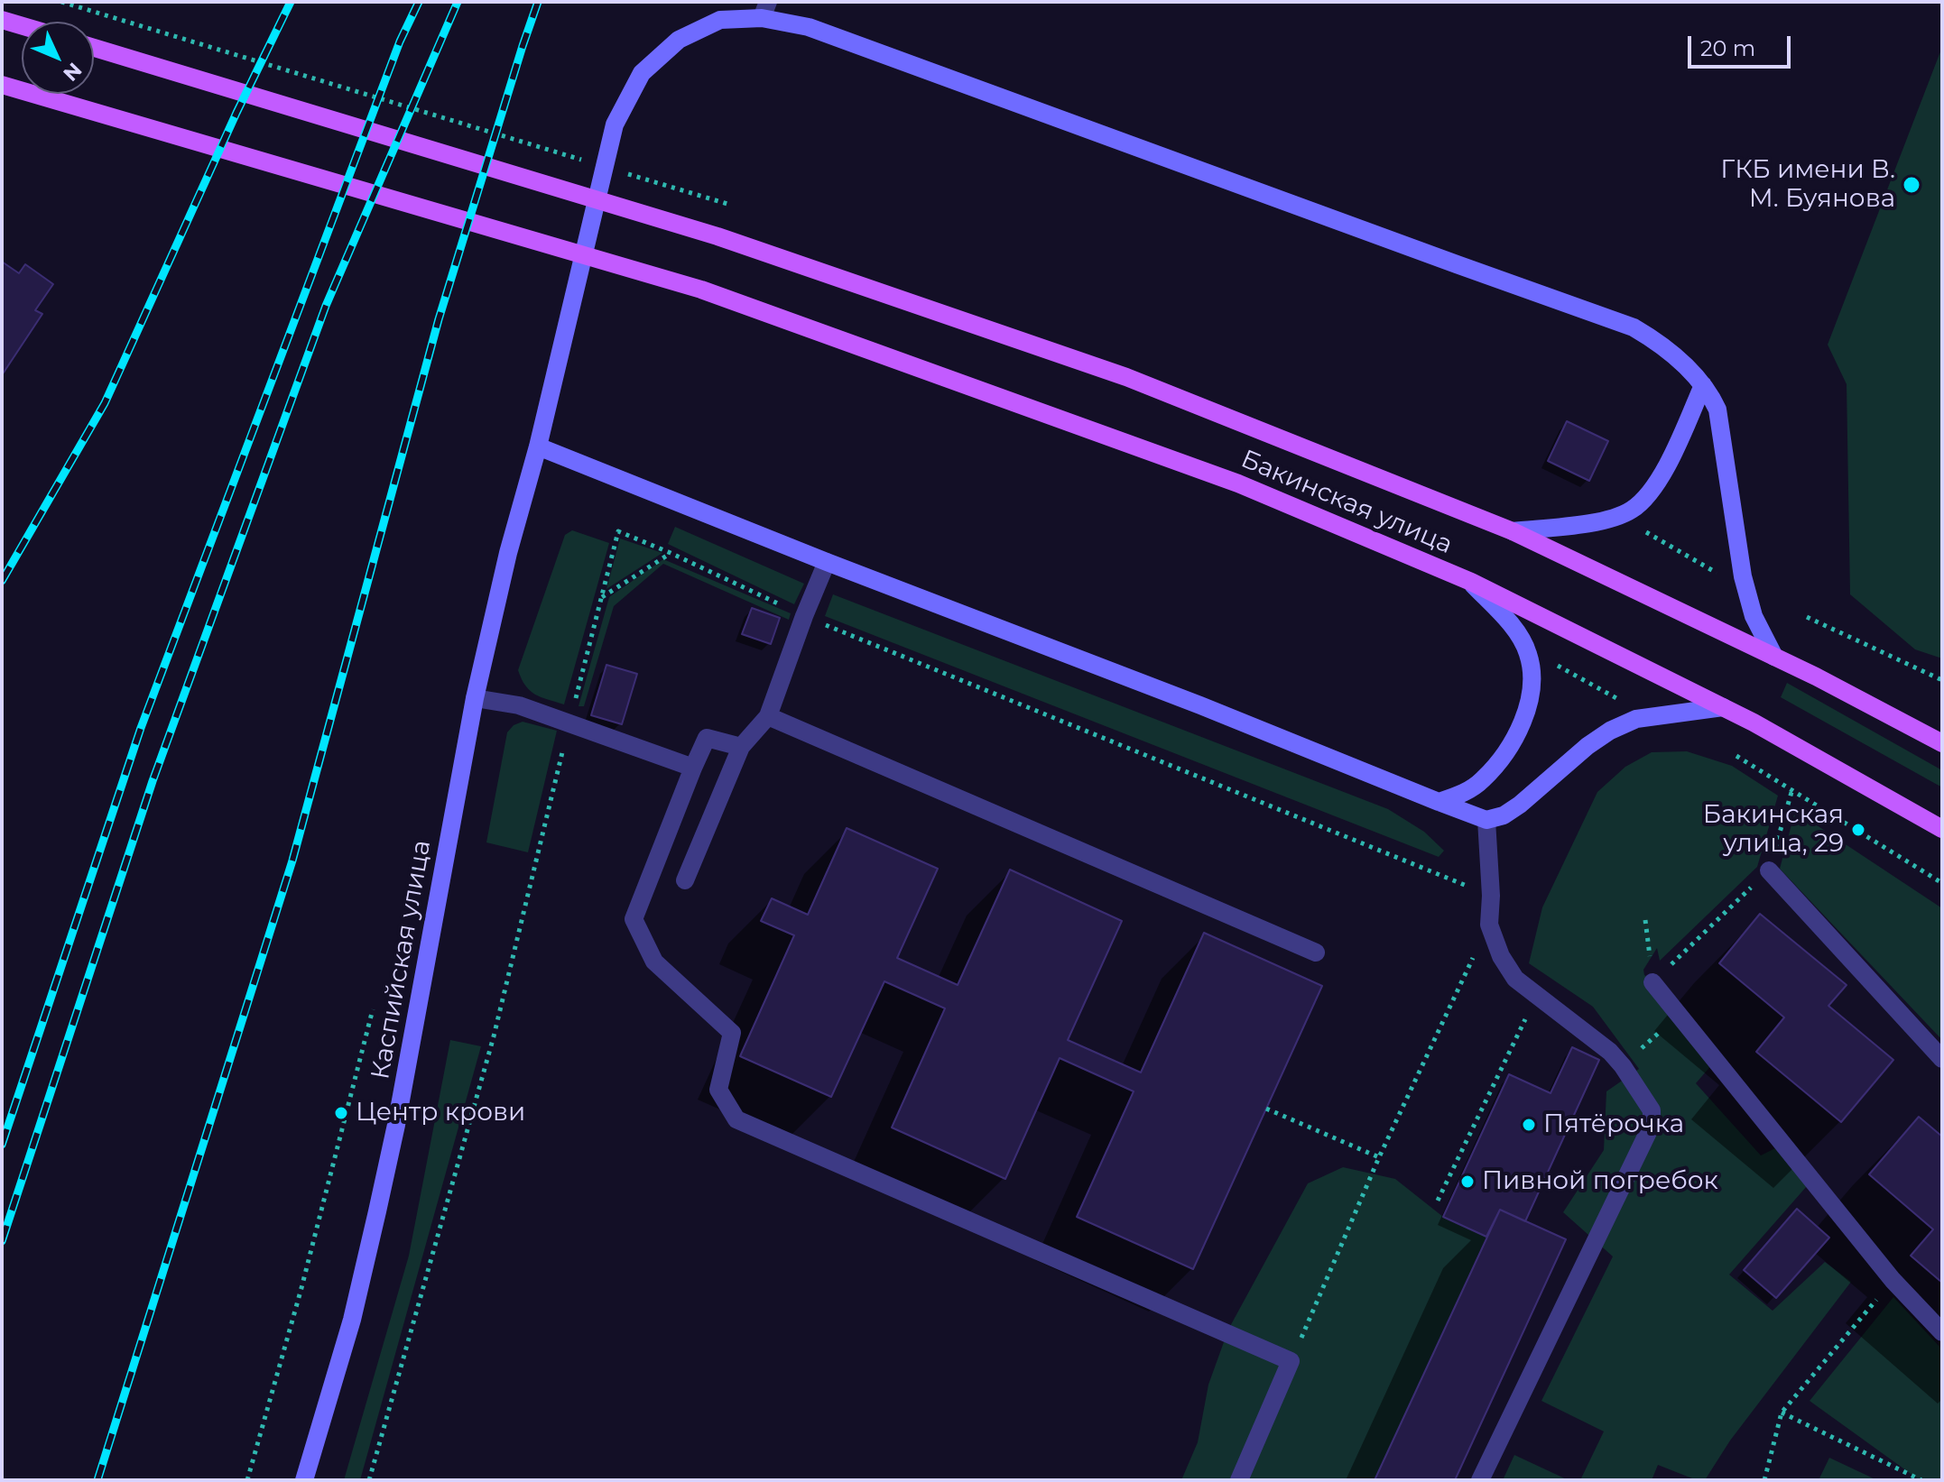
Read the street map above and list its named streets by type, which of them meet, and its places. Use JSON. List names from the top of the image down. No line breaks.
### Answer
{"streets":{"main road":["Бакинская улица","Каспийская улица"]},"crossings":[["Бакинская улица","Каспийская улица"]],"places":["ГКБ имени В. М. Буянова","Бакинская улица, 29","Центр крови","Пятёрочка","Пивной погребок"],"scale_bar":"20 m","north":"bottom right"}
